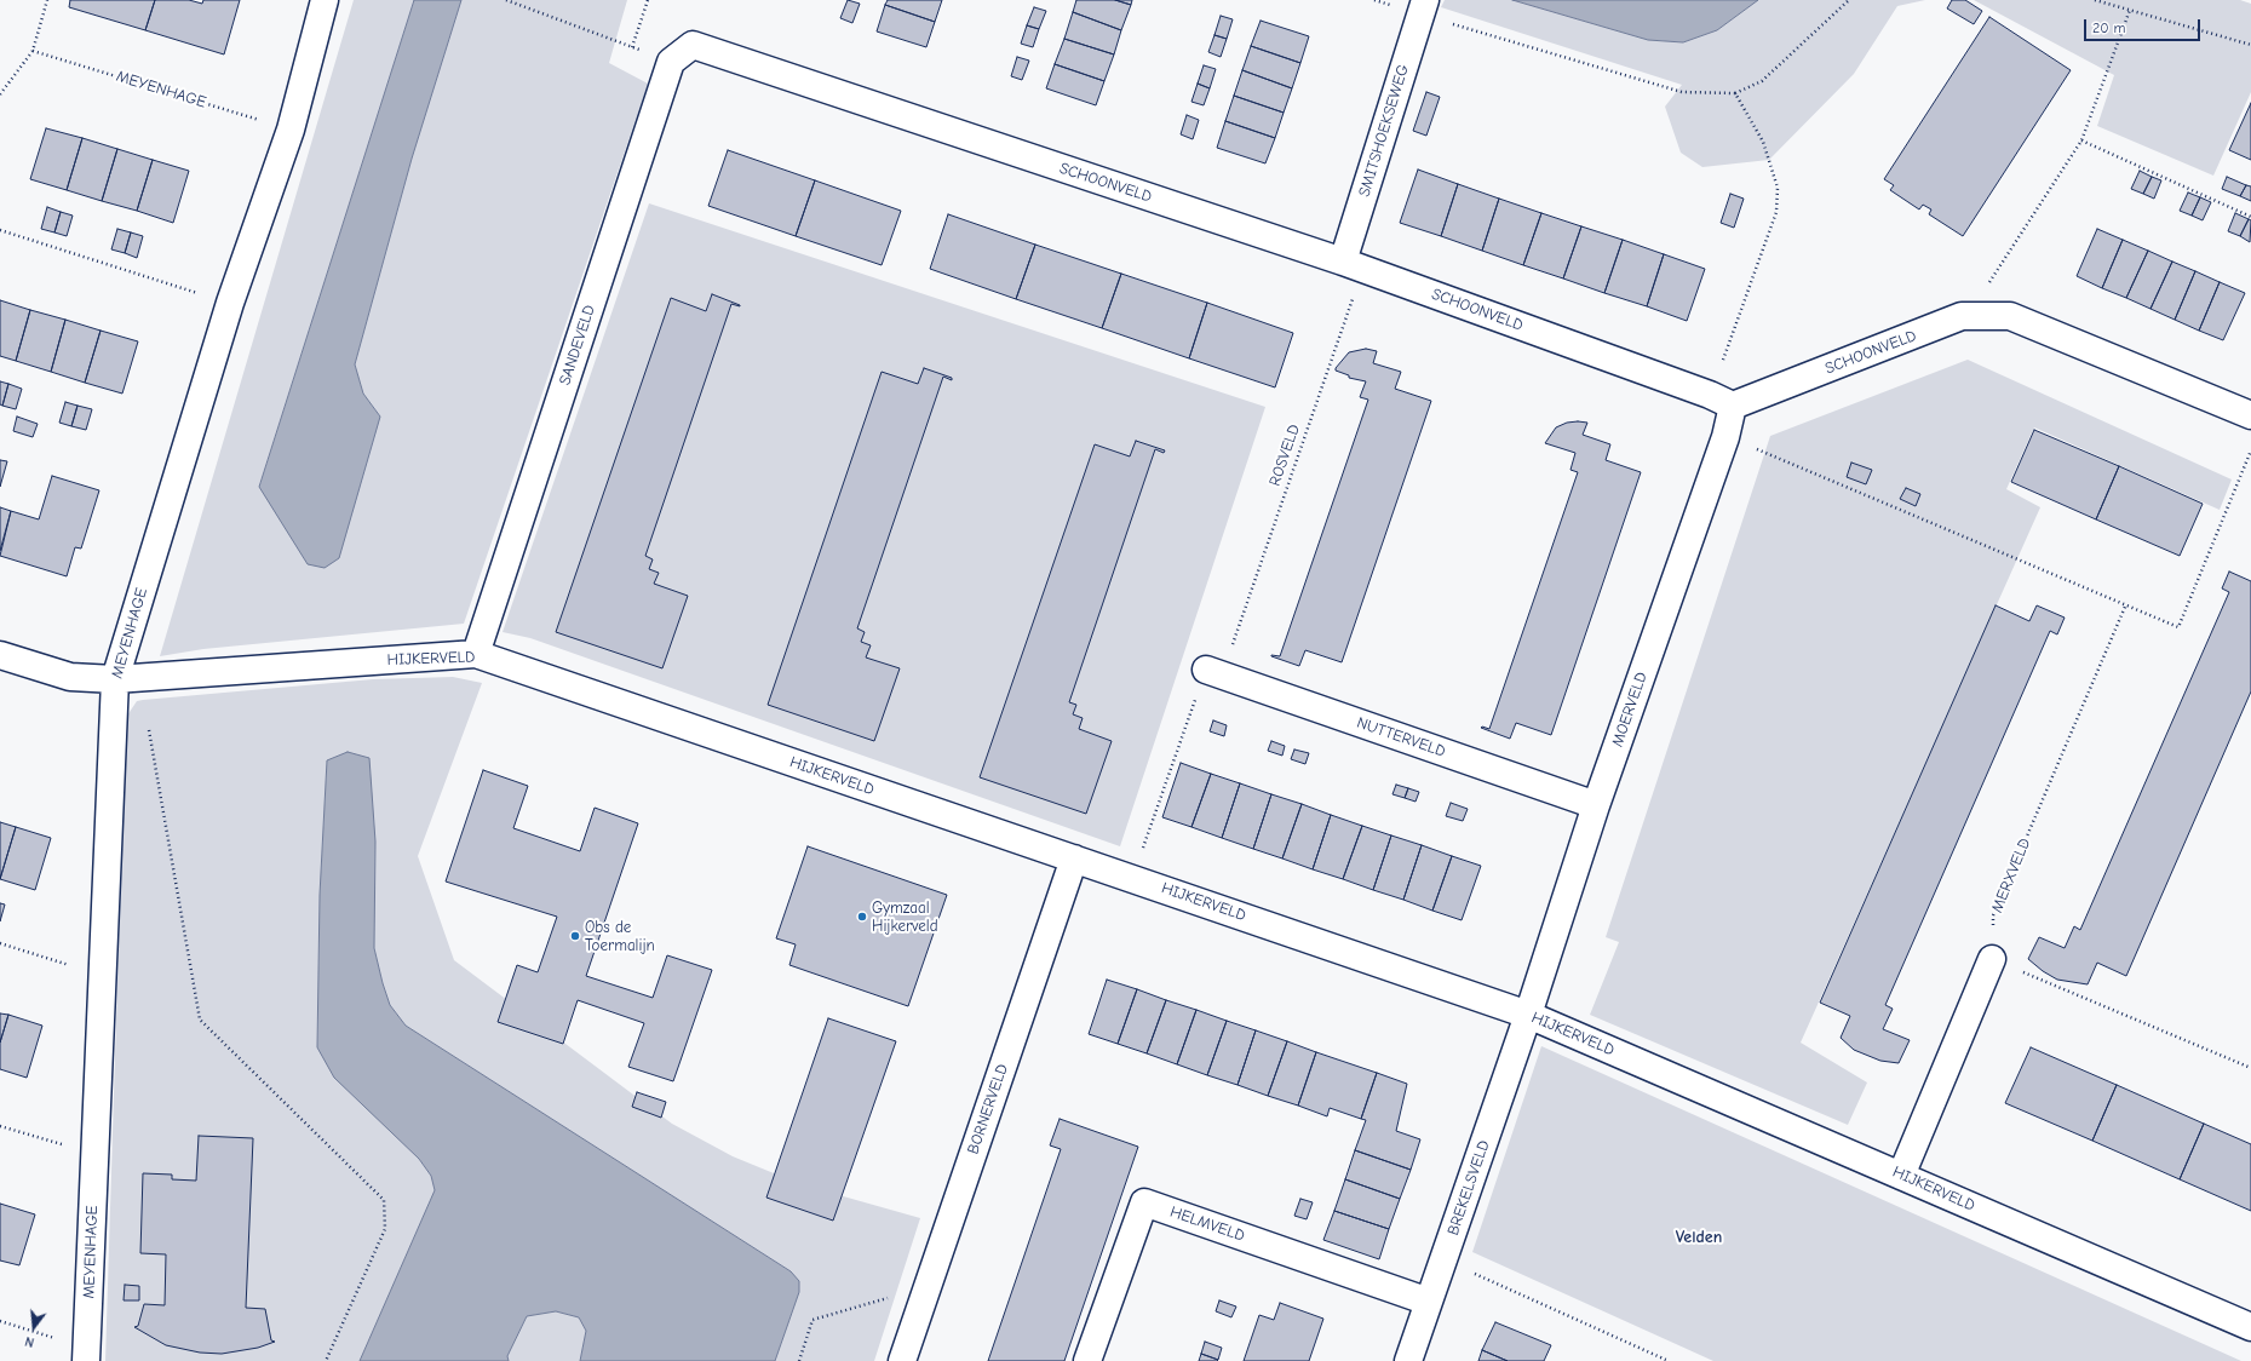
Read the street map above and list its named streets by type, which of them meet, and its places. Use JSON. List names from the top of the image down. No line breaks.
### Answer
{"streets":{"street":["MEYENHAGE","SMITSHOEKSEWEG","SCHOONVELD","SANDEVELD","HIJKERVELD","MOERVELD","NUTTERVELD","BORNERVELD","BREKELSVELD","HELMVELD"],"path":["ROSVELD","MERXVELD"]},"crossings":[["MEYENHAGE","HIJKERVELD"],["SMITSHOEKSEWEG","SCHOONVELD"],["SMITSHOEKSEWEG","ROSVELD"],["SCHOONVELD","SANDEVELD"],["SCHOONVELD","ROSVELD"],["SCHOONVELD","MOERVELD"],["SANDEVELD","HIJKERVELD"],["ROSVELD","NUTTERVELD"],["HIJKERVELD","MOERVELD"],["HIJKERVELD","BORNERVELD"],["HIJKERVELD","BREKELSVELD"],["MOERVELD","NUTTERVELD"],["MOERVELD","BREKELSVELD"],["BREKELSVELD","HELMVELD"]],"districts":["Velden"],"places":["Gymzaal Hijkerveld","Obs de Toermalijn"],"scale_bar":"20 m","north":"bottom"}
